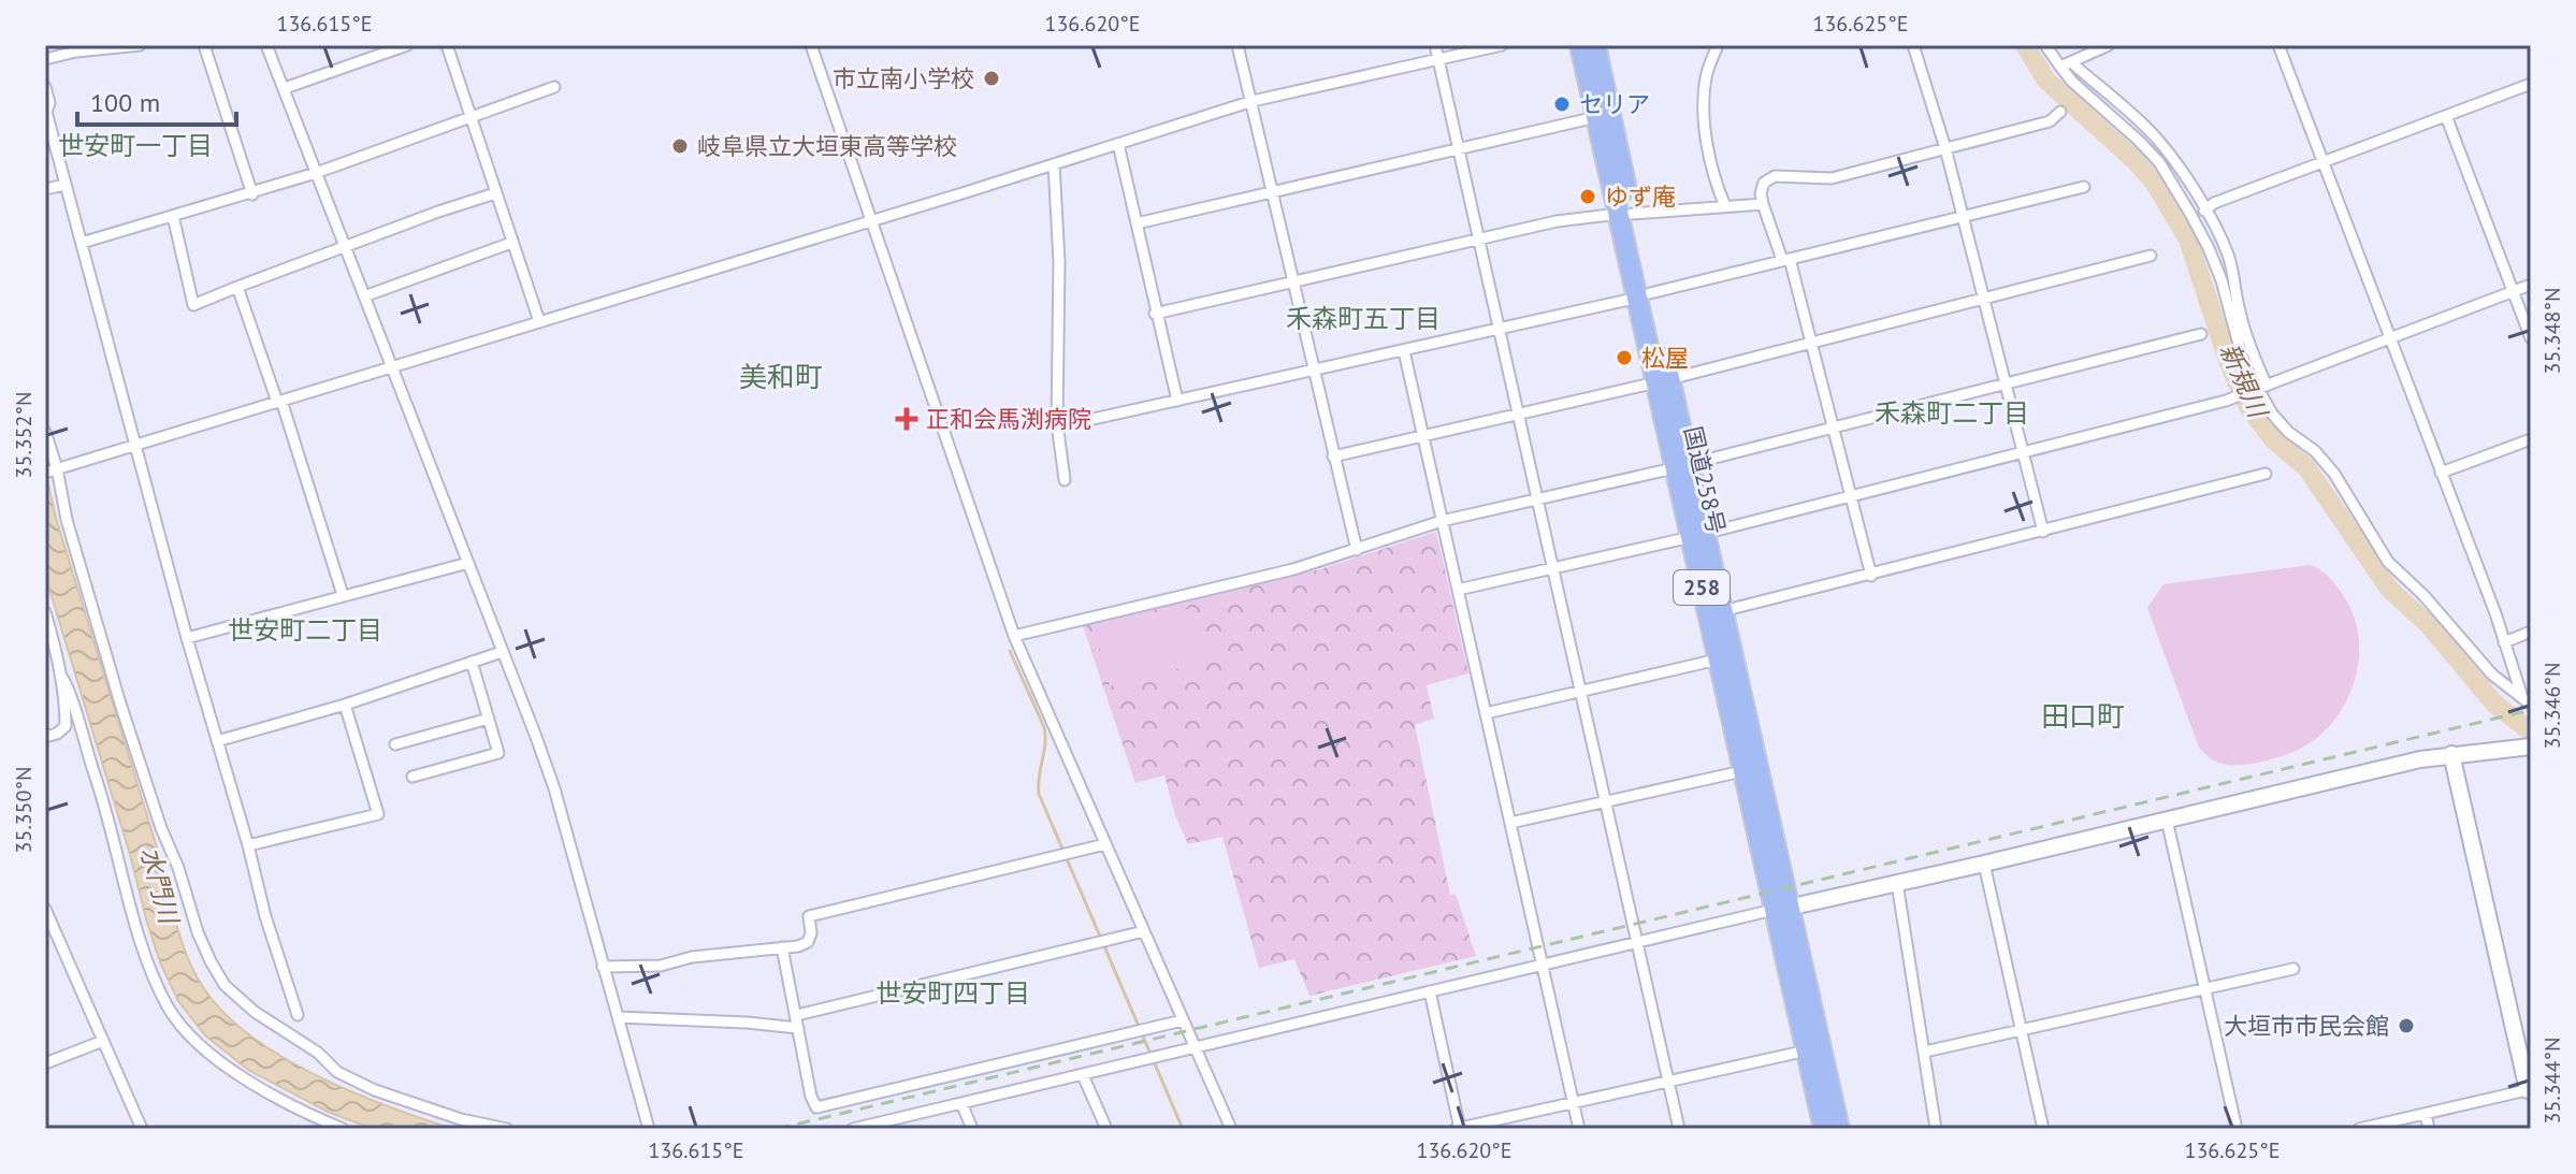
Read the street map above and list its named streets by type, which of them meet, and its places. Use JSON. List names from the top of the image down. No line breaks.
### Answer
{"streets":{"highway":["国道258号","258"]},"districts":["世安町一丁目","禾森町五丁目","美和町","禾森町二丁目","世安町二丁目","田口町","世安町四丁目"],"water":["新規川","水門川"],"places":{"other":["市立南小学校","セリア","岐阜県立大垣東高等学校","ゆず庵","松屋","大垣市市民会館"],"health":["正和会馬渕病院"]},"scale_bar":"100 m","coordinates":["136.615°E","136.620°E","136.625°E","35.348°N","35.352°N","35.346°N","35.350°N","35.344°N"]}
